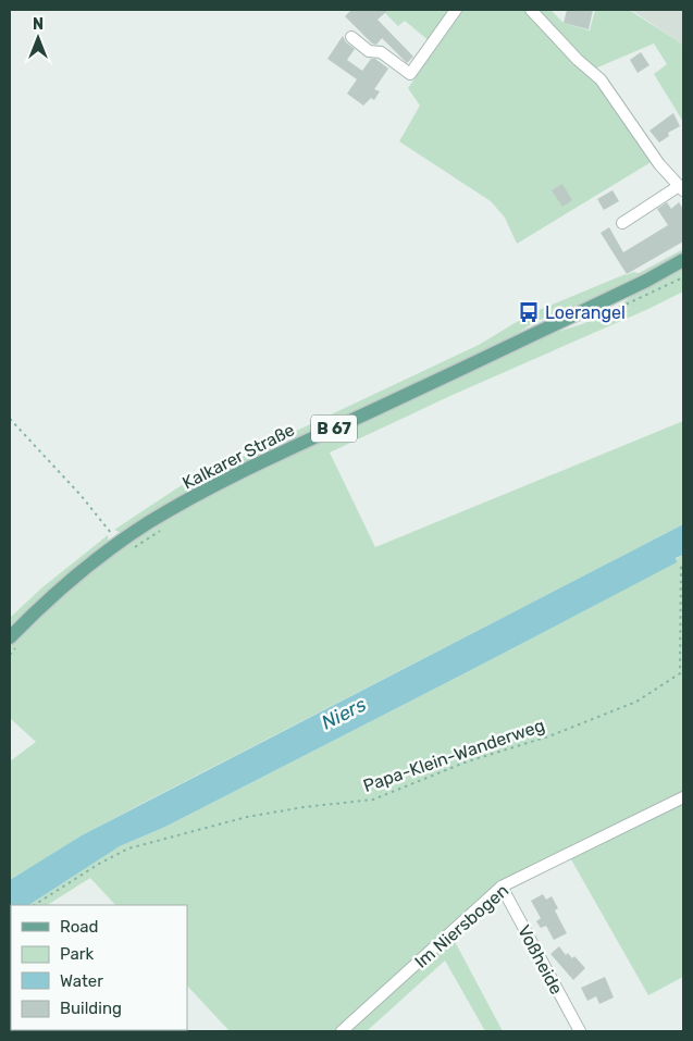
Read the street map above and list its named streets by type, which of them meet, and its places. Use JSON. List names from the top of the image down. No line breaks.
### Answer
{"streets":{"main road":["B 67","Kalkarer Straße"],"street":["Im Niersbogen","Voßheide"],"path":["Papa-Klein-Wanderweg"]},"crossings":[["Im Niersbogen","Voßheide"]],"water":["Niers"],"places":{"bus stop":["Loerangel"]},"legend":["Road","Park","Water","Building"],"north":"top"}
